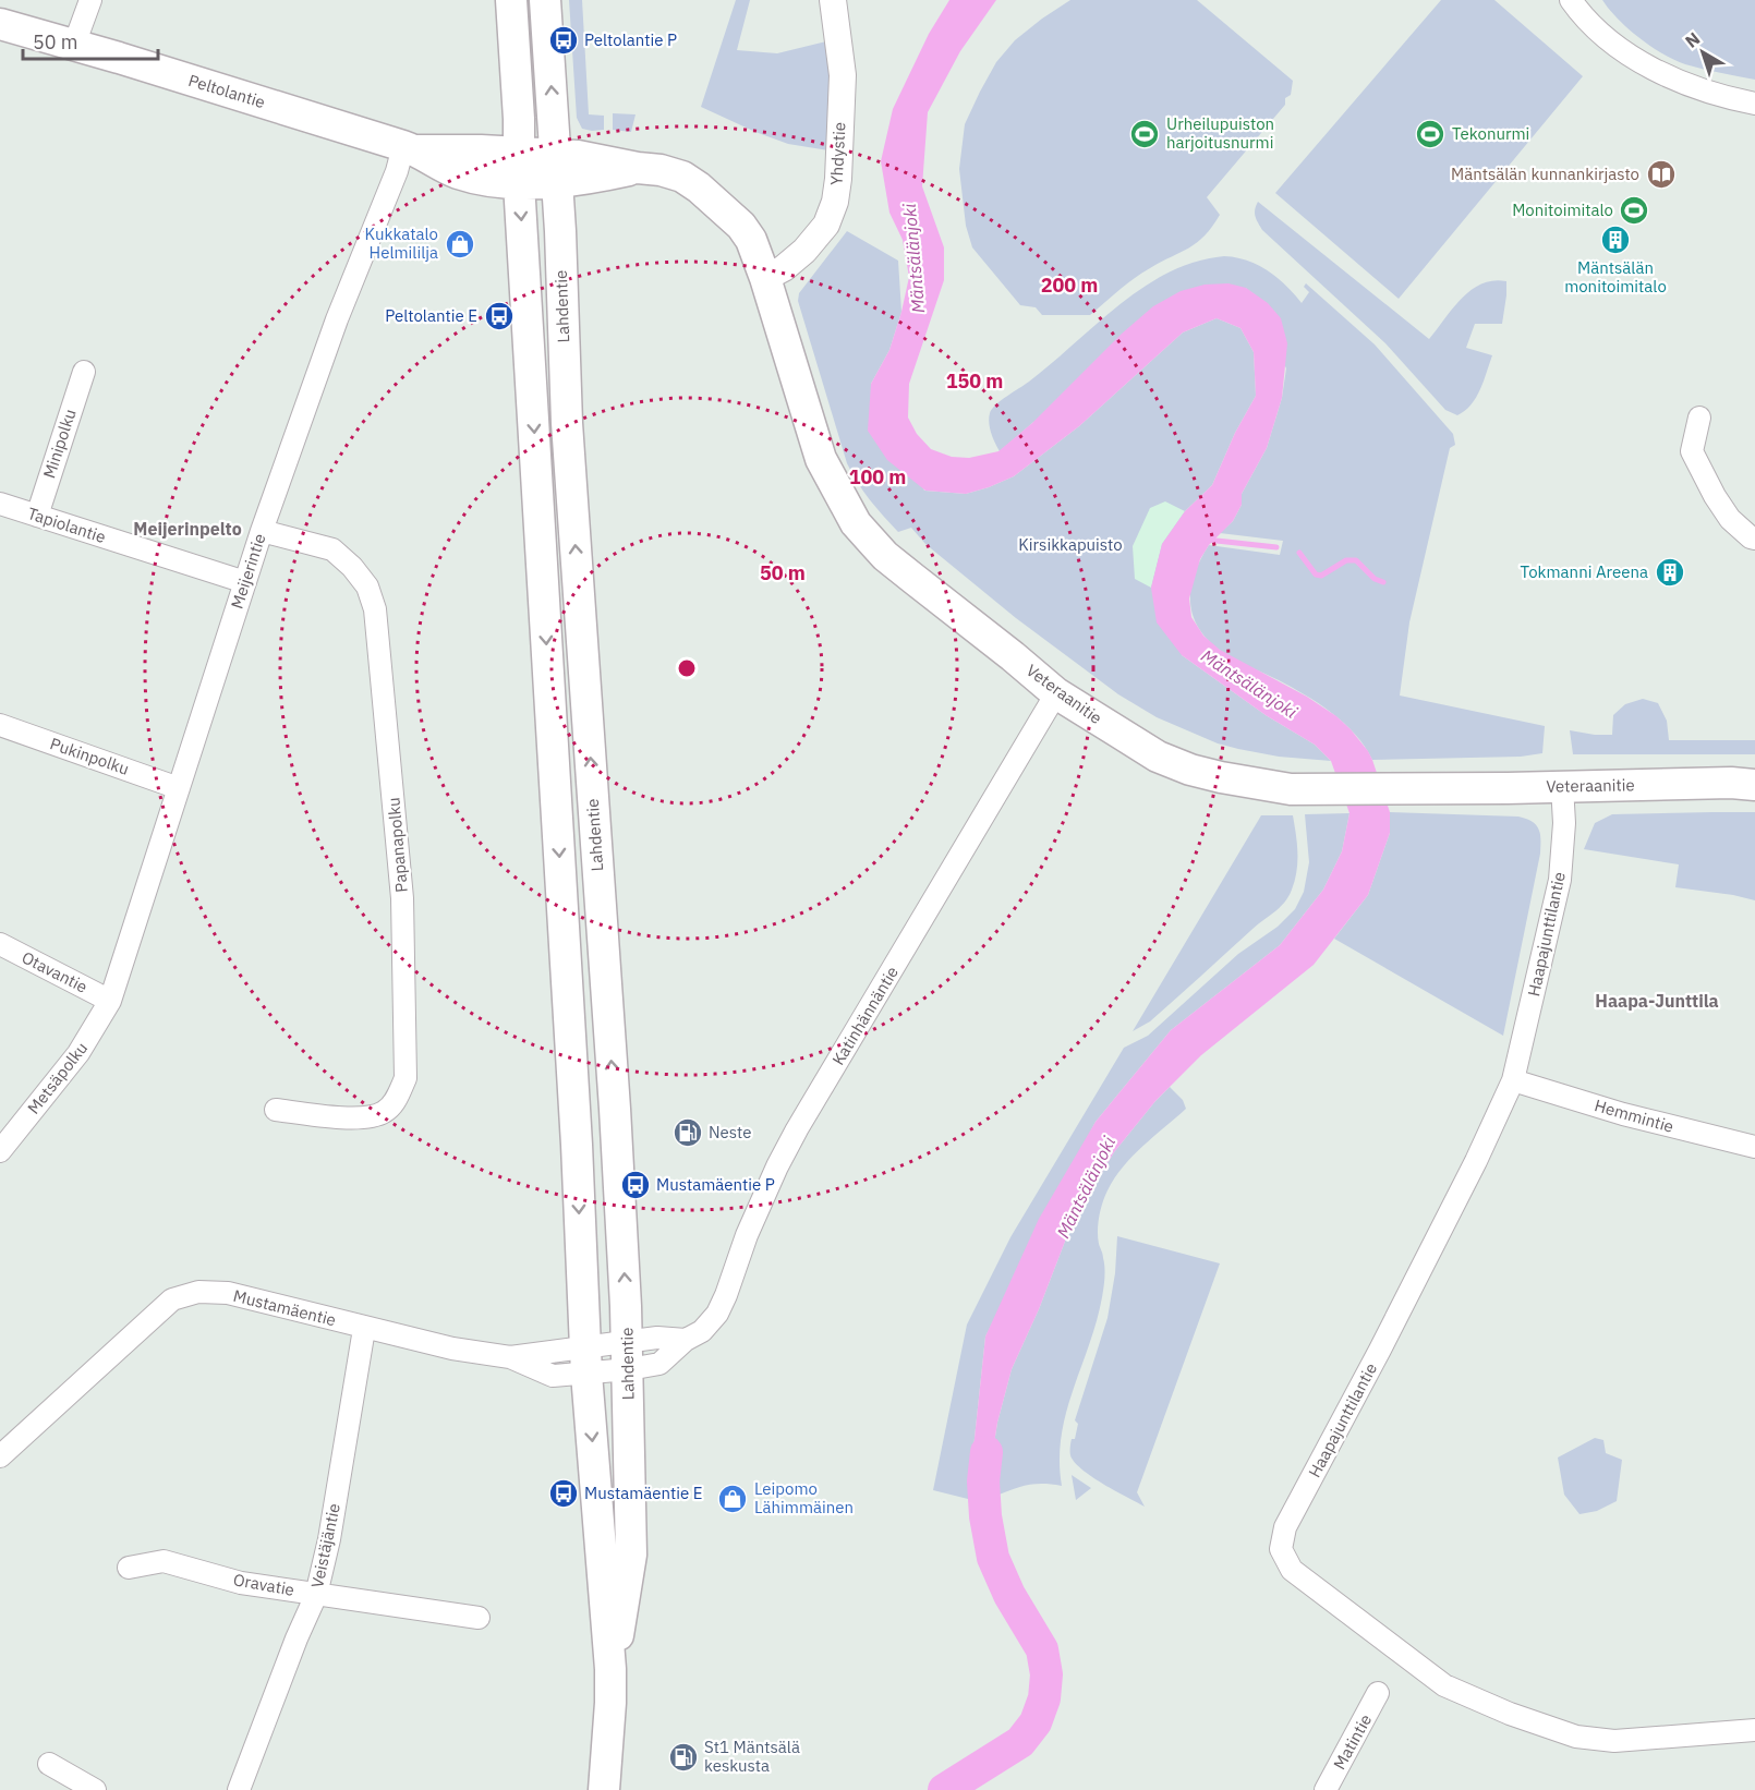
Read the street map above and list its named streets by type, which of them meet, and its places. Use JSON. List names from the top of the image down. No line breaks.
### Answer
{"streets":{"main road":["Peltolantie","Lahdentie","Veteraanitie"],"street":["Yhdystie","Minipolku","Tapiolantie","Meijerintie","Pukinpolku","Papanapolku","Haapajunttilantie","Otavantie","Katinhännäntie","Metsäpolku","Hemmintie","Mustamäentie","Veistäjäntie","Oravatie","Matintie"]},"crossings":[["Peltolantie","Lahdentie"],["Peltolantie","Meijerintie"],["Peltolantie","Veteraanitie"],["Yhdystie","Veteraanitie"],["Lahdentie","Veteraanitie"],["Lahdentie","Katinhännäntie"],["Lahdentie","Mustamäentie"],["Minipolku","Tapiolantie"],["Tapiolantie","Meijerintie"],["Meijerintie","Pukinpolku"],["Meijerintie","Papanapolku"],["Meijerintie","Otavantie"],["Meijerintie","Metsäpolku"],["Veteraanitie","Haapajunttilantie"],["Veteraanitie","Katinhännäntie"],["Haapajunttilantie","Hemmintie"],["Otavantie","Metsäpolku"],["Katinhännäntie","Mustamäentie"],["Mustamäentie","Veistäjäntie"],["Veistäjäntie","Oravatie"]],"districts":["Meijerinpelto","Haapa-Junttila"],"water":["Mäntsälänjoki"],"parks":["Kirsikkapuisto"],"places":{"bus stop":["Peltolantie P","Peltolantie E","Mustamäentie P","Mustamäentie E"],"sports":["Urheilupuiston harjoitusnurmi","Tekonurmi","Monitoimitalo"],"library":["Mäntsälän kunnankirjasto"],"building":["Mäntsälän monitoimitalo","Tokmanni Areena"],"shop":["Kukkatalo Helmililja","Leipomo Lähimmäinen"],"fuel station":["Neste","St1 Mäntsälä keskusta"]},"scale_bar":"50 m","north":"top left","rings":["200 m","150 m","100 m","50 m"]}
